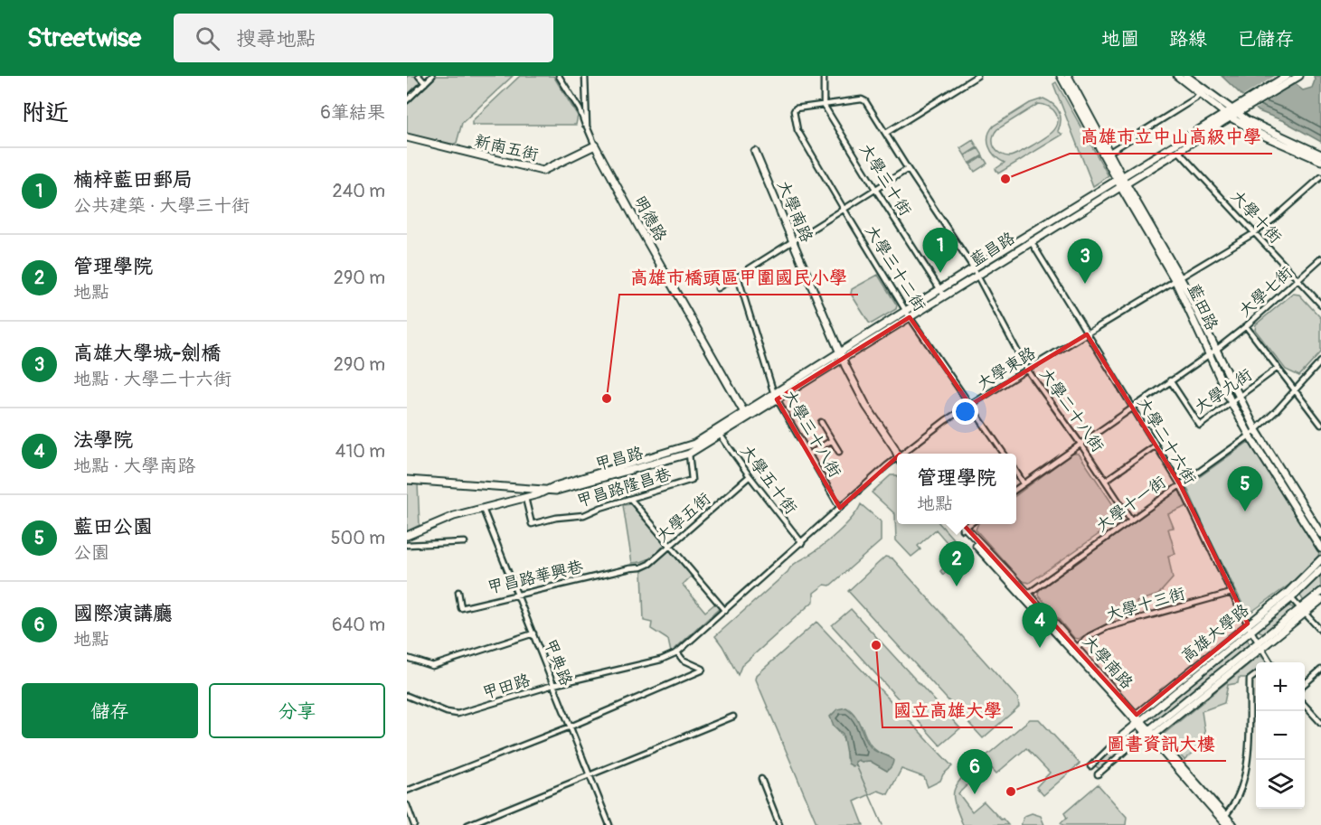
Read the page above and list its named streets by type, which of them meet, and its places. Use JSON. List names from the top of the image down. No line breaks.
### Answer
{"streets":{"street":["新南五街","大學三十街","大學南路","大學十街","明德路","藍昌路","大學三十二街","大學七街","藍田路","大學東路","大學九街","大學二十八街","大學三十八街","大學二十六街","甲昌路","大學五十街","甲昌路隆昌巷","大學十一街","大學五街","甲昌路華興巷","大學十三街","高雄大學路","甲典路","甲田路"]},"crossings":[["新南五街","明德路"],["大學三十街","藍昌路"],["大學三十街","大學三十二街"],["大學三十街","大學二十八街"],["大學南路","藍昌路"],["大學南路","大學十一街"],["大學南路","大學十三街"],["大學南路","高雄大學路"],["大學十街","藍昌路"],["大學十街","大學七街"],["大學十街","大學東路"],["明德路","藍昌路"],["藍昌路","大學三十二街"],["藍昌路","藍田路"],["藍昌路","大學二十八街"],["藍昌路","大學三十八街"],["藍昌路","大學二十六街"],["藍昌路","甲昌路"],["藍昌路","大學五十街"],["大學三十二街","大學東路"],["大學三十二街","大學二十八街"],["大學七街","藍田路"],["大學七街","大學九街"],["大學七街","大學二十八街"],["大學七街","大學二十六街"],["藍田路","大學東路"],["藍田路","大學九街"],["藍田路","大學十一街"],["大學東路","大學二十八街"],["大學東路","大學三十八街"],["大學東路","大學二十六街"],["大學東路","大學五十街"],["大學東路","甲田路"],["大學二十八街","大學十一街"],["大學二十六街","大學十一街"],["大學二十六街","大學十三街"],["大學二十六街","高雄大學路"],["甲昌路","甲昌路隆昌巷"],["甲昌路","甲典路"],["大學五十街","大學五街"],["大學五街","甲昌路華興巷"],["甲昌路華興巷","甲典路"],["甲典路","甲田路"]],"places":["高雄市立中山高級中學","高雄市橋頭區甲圍國民小學","國立高雄大學","圖書資訊大樓"],"page":{"header":"Streetwise","search":"搜尋地點","nav":["地圖","路線","已儲存"],"heading":["附近","6筆結果"],"list":[{"mark":"1","name":"楠梓藍田郵局","note":"公共建築 · 大學三十街","value":"240 m"},{"mark":"2","name":"管理學院","note":"地點","value":"290 m"},{"mark":"3","name":"高雄大學城-劍橋","note":"地點 · 大學二十六街","value":"290 m"},{"mark":"4","name":"法學院","note":"地點 · 大學南路","value":"410 m"},{"mark":"5","name":"藍田公園","note":"公園","value":"500 m"},{"mark":"6","name":"國際演講廳","note":"地點","value":"640 m"}],"pins":["1","3","5","2","4","6"],"popup":["管理學院","地點"],"map_buttons":["+","−"],"buttons":["儲存","分享"]}}
